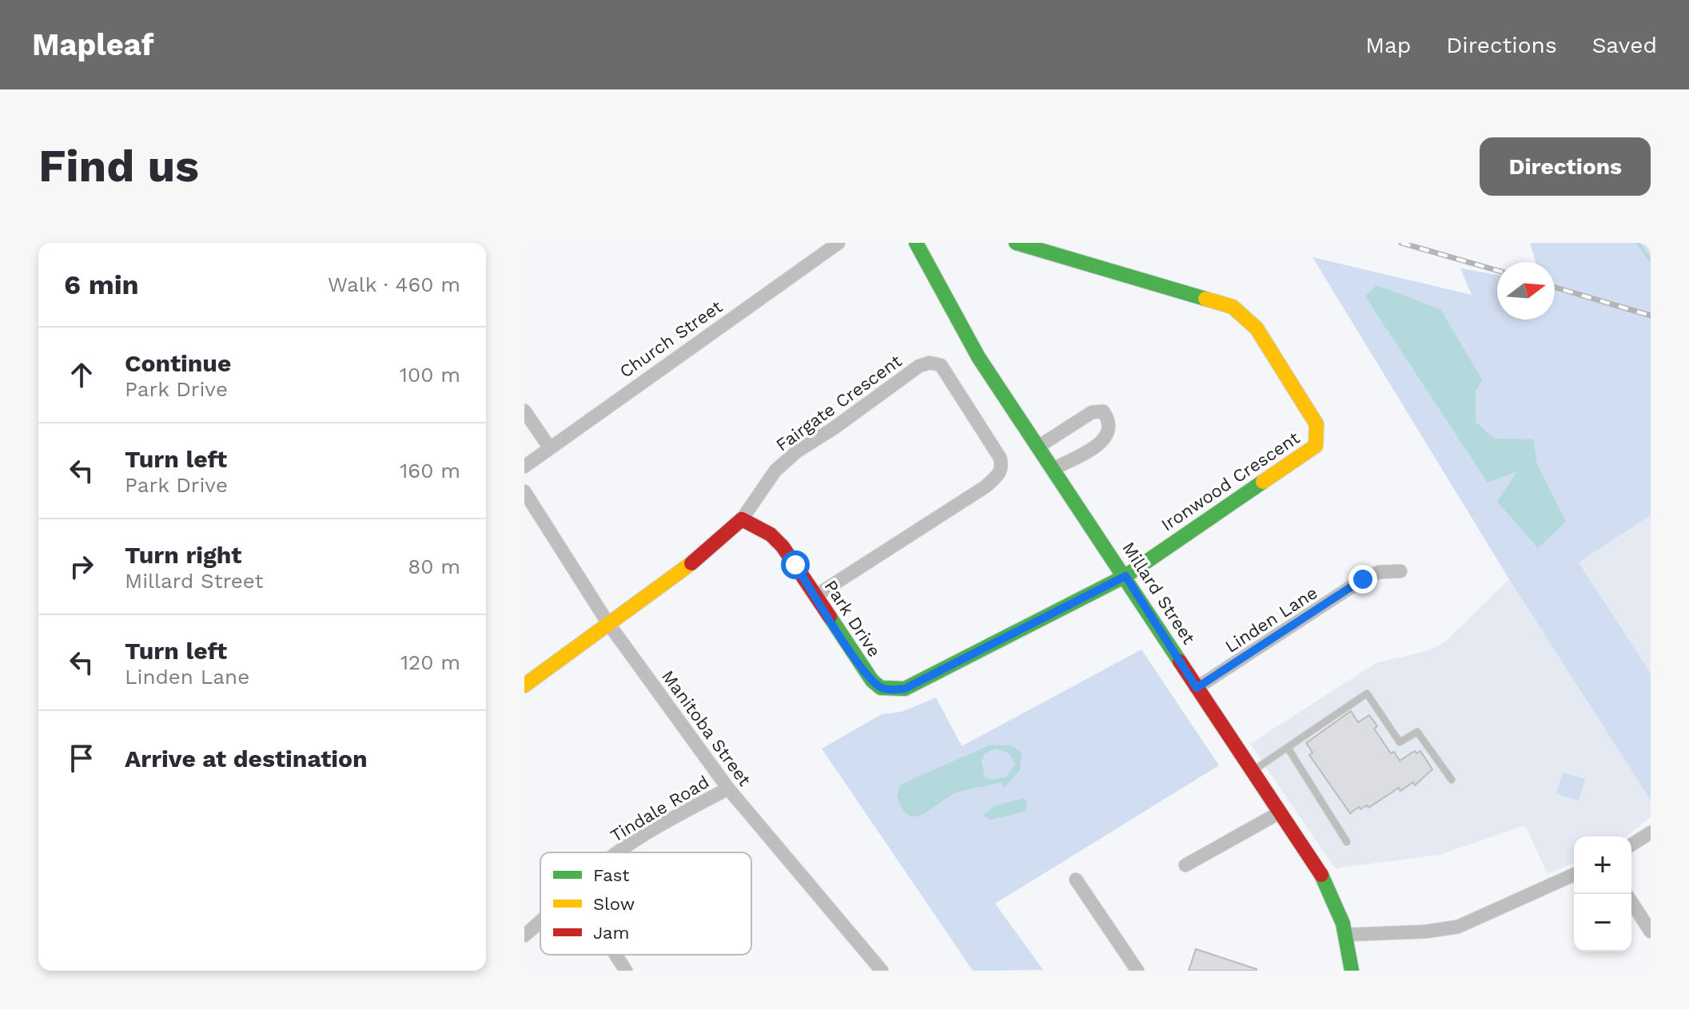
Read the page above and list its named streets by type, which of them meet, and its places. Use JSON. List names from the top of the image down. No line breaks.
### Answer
{"streets":{"street":["Church Street","Fairgate Crescent","Ironwood Crescent","Millard Street","Park Drive","Linden Lane","Manitoba Street","Tindale Road"]},"crossings":[["Fairgate Crescent","Park Drive"],["Ironwood Crescent","Millard Street"],["Ironwood Crescent","Park Drive"],["Millard Street","Park Drive"],["Millard Street","Linden Lane"],["Manitoba Street","Tindale Road"]],"legend":["Fast","Slow","Jam"],"north":"right","page":{"header":"Mapleaf","nav":["Map","Directions","Saved"],"buttons":"Directions","title":"Find us","heading":["6 min","Walk · 460 m"],"list":[["Continue","Park Drive","100 m"],["Turn left","Park Drive","160 m"],["Turn right","Millard Street","80 m"],["Turn left","Linden Lane","120 m"],"Arrive at destination"],"map_buttons":["+","−"]}}
